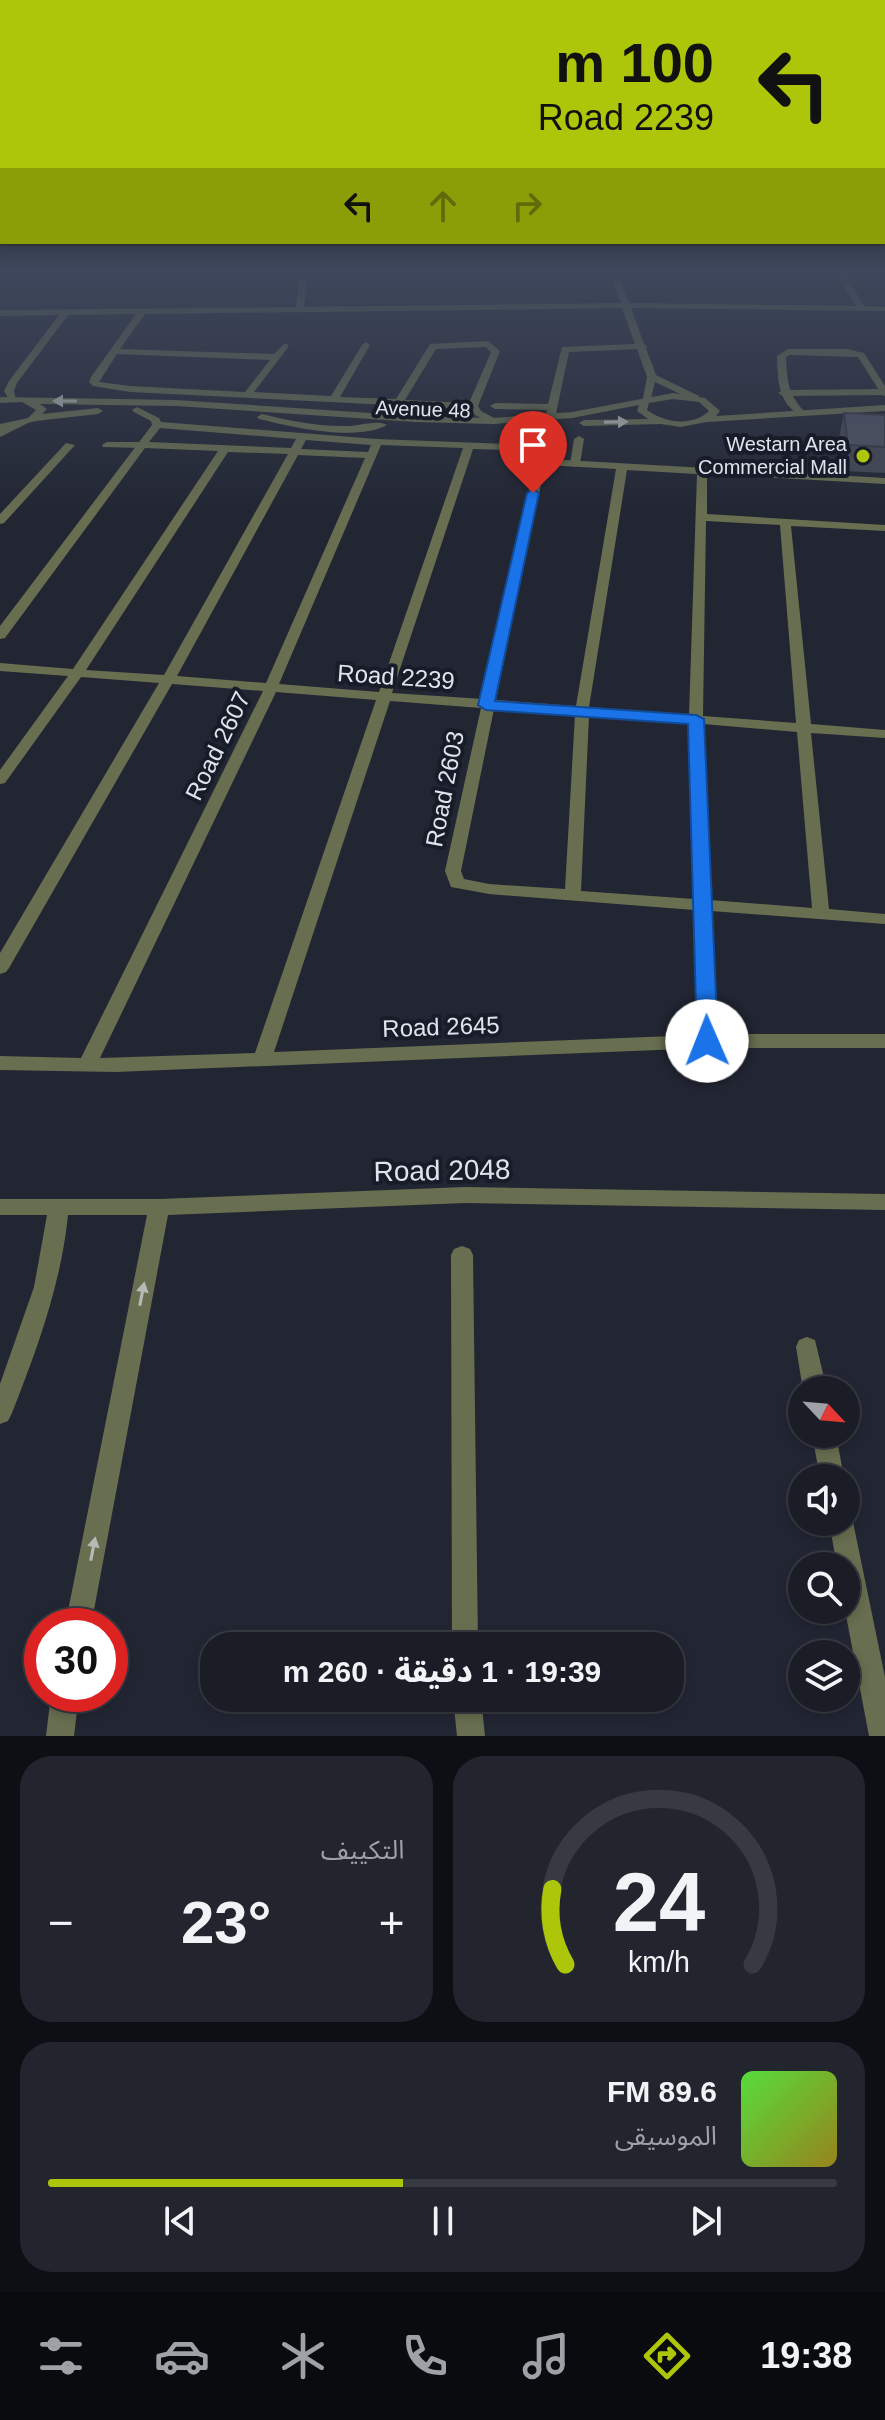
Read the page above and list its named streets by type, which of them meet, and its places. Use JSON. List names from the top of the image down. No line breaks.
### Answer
{"streets":{"street":["Avenue 48","Road 2239","Road 2607","Road 2603","Road 2645","Road 2048"]},"crossings":[["Avenue 48","Road 2603"],["Road 2239","Road 2607"],["Road 2239","Road 2603"],["Road 2607","Road 2645"]],"places":["Westarn Area Commercial Mall"],"north":"bottom right","page":{"turn":["100 m","Road 2239"],"limit":"30","trip":"19:39 · 1 دقيقة · 260 m","tile":"التكييف","heat":["−","23°","+"],"song":["89.6 FM","الموسيقى"],"tabs":"19:38","gauge":["24","km/h"]}}
